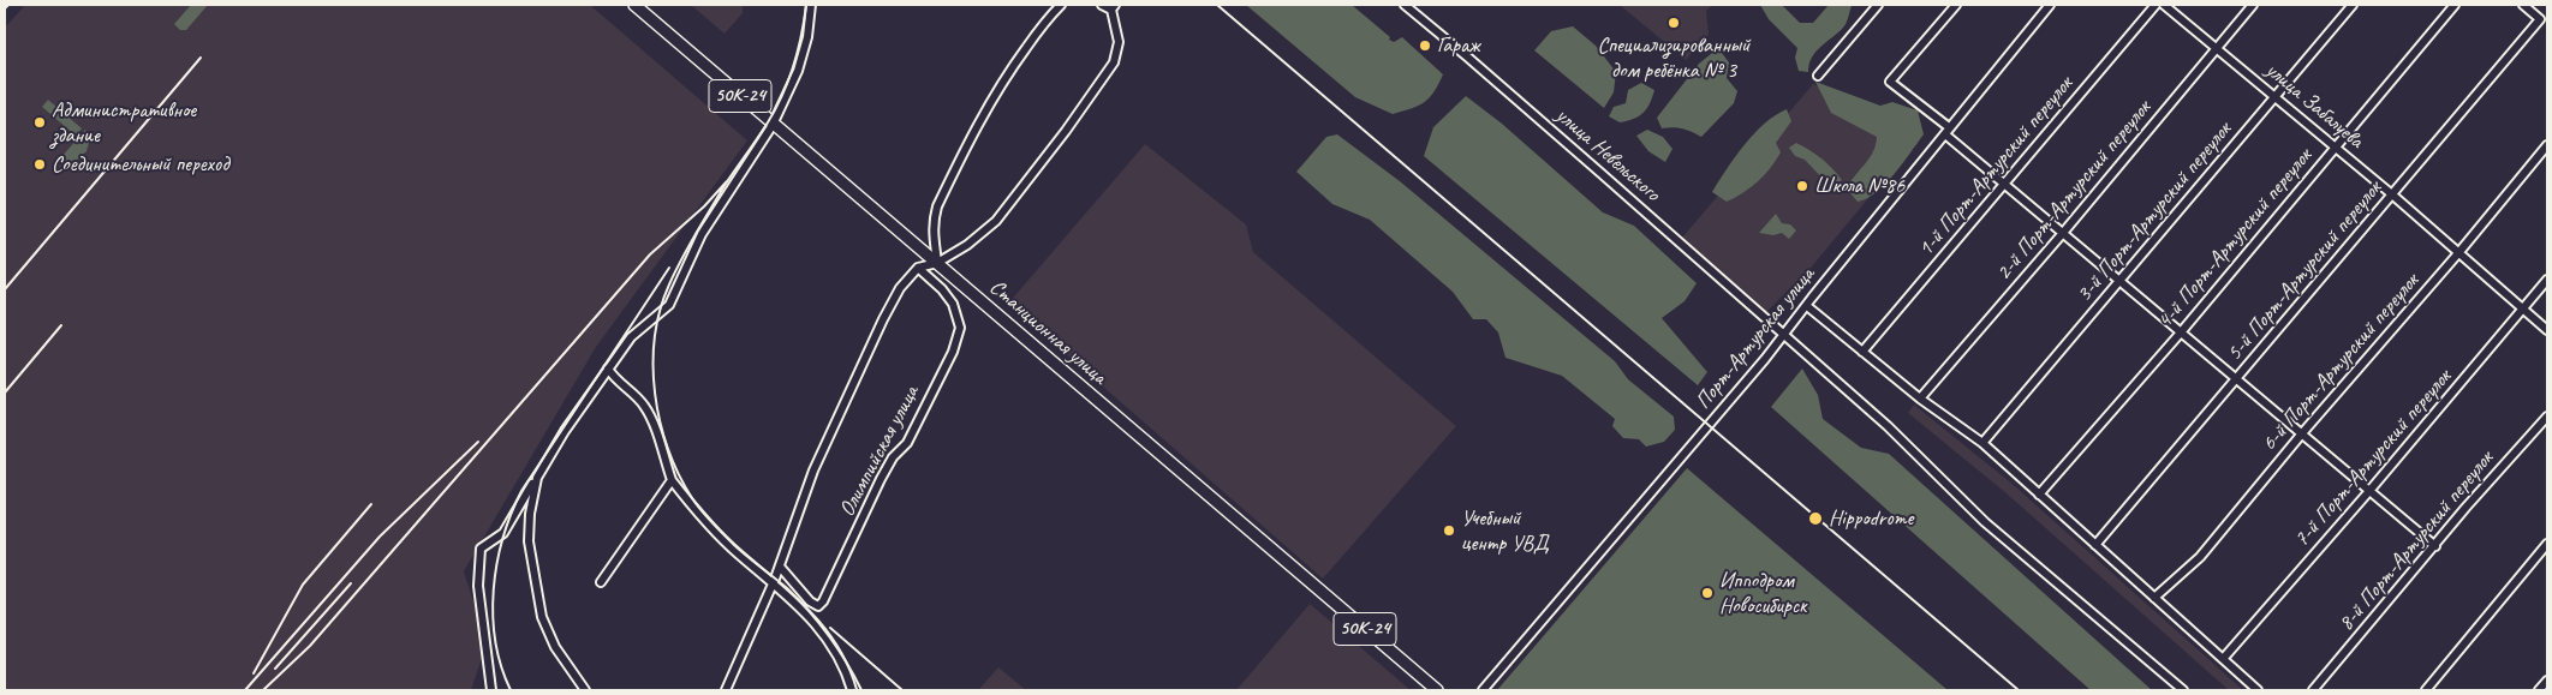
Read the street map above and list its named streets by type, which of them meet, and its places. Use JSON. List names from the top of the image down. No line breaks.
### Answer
{"streets":{"main road":["50К-24","Станционная улица"],"street":["улица Забалуева","улица Невельского","1-й Порт-Артурский переулок","2-й Порт-Артурский переулок","3-й Порт-Артурский переулок","4-й Порт-Артурский переулок","5-й Порт-Артурский переулок","Порт-Артурская улица","6-й Порт-Артурский переулок","Олимпийская улица","7-й Порт-Артурский переулок","8-й Порт-Артурский переулок"]},"crossings":[["улица Забалуева","2-й Порт-Артурский переулок"],["улица Забалуева","3-й Порт-Артурский переулок"],["улица Забалуева","4-й Порт-Артурский переулок"],["улица Забалуева","5-й Порт-Артурский переулок"],["улица Забалуева","6-й Порт-Артурский переулок"],["улица Забалуева","7-й Порт-Артурский переулок"],["улица Невельского","Порт-Артурская улица"]],"places":["Специализированный дом ребёнка № 3","Гараж","Административное здание","Соединительный переход","Школа №86","Hippodrome","Учебный центр УВД","Ипподром Новосибирск"]}
